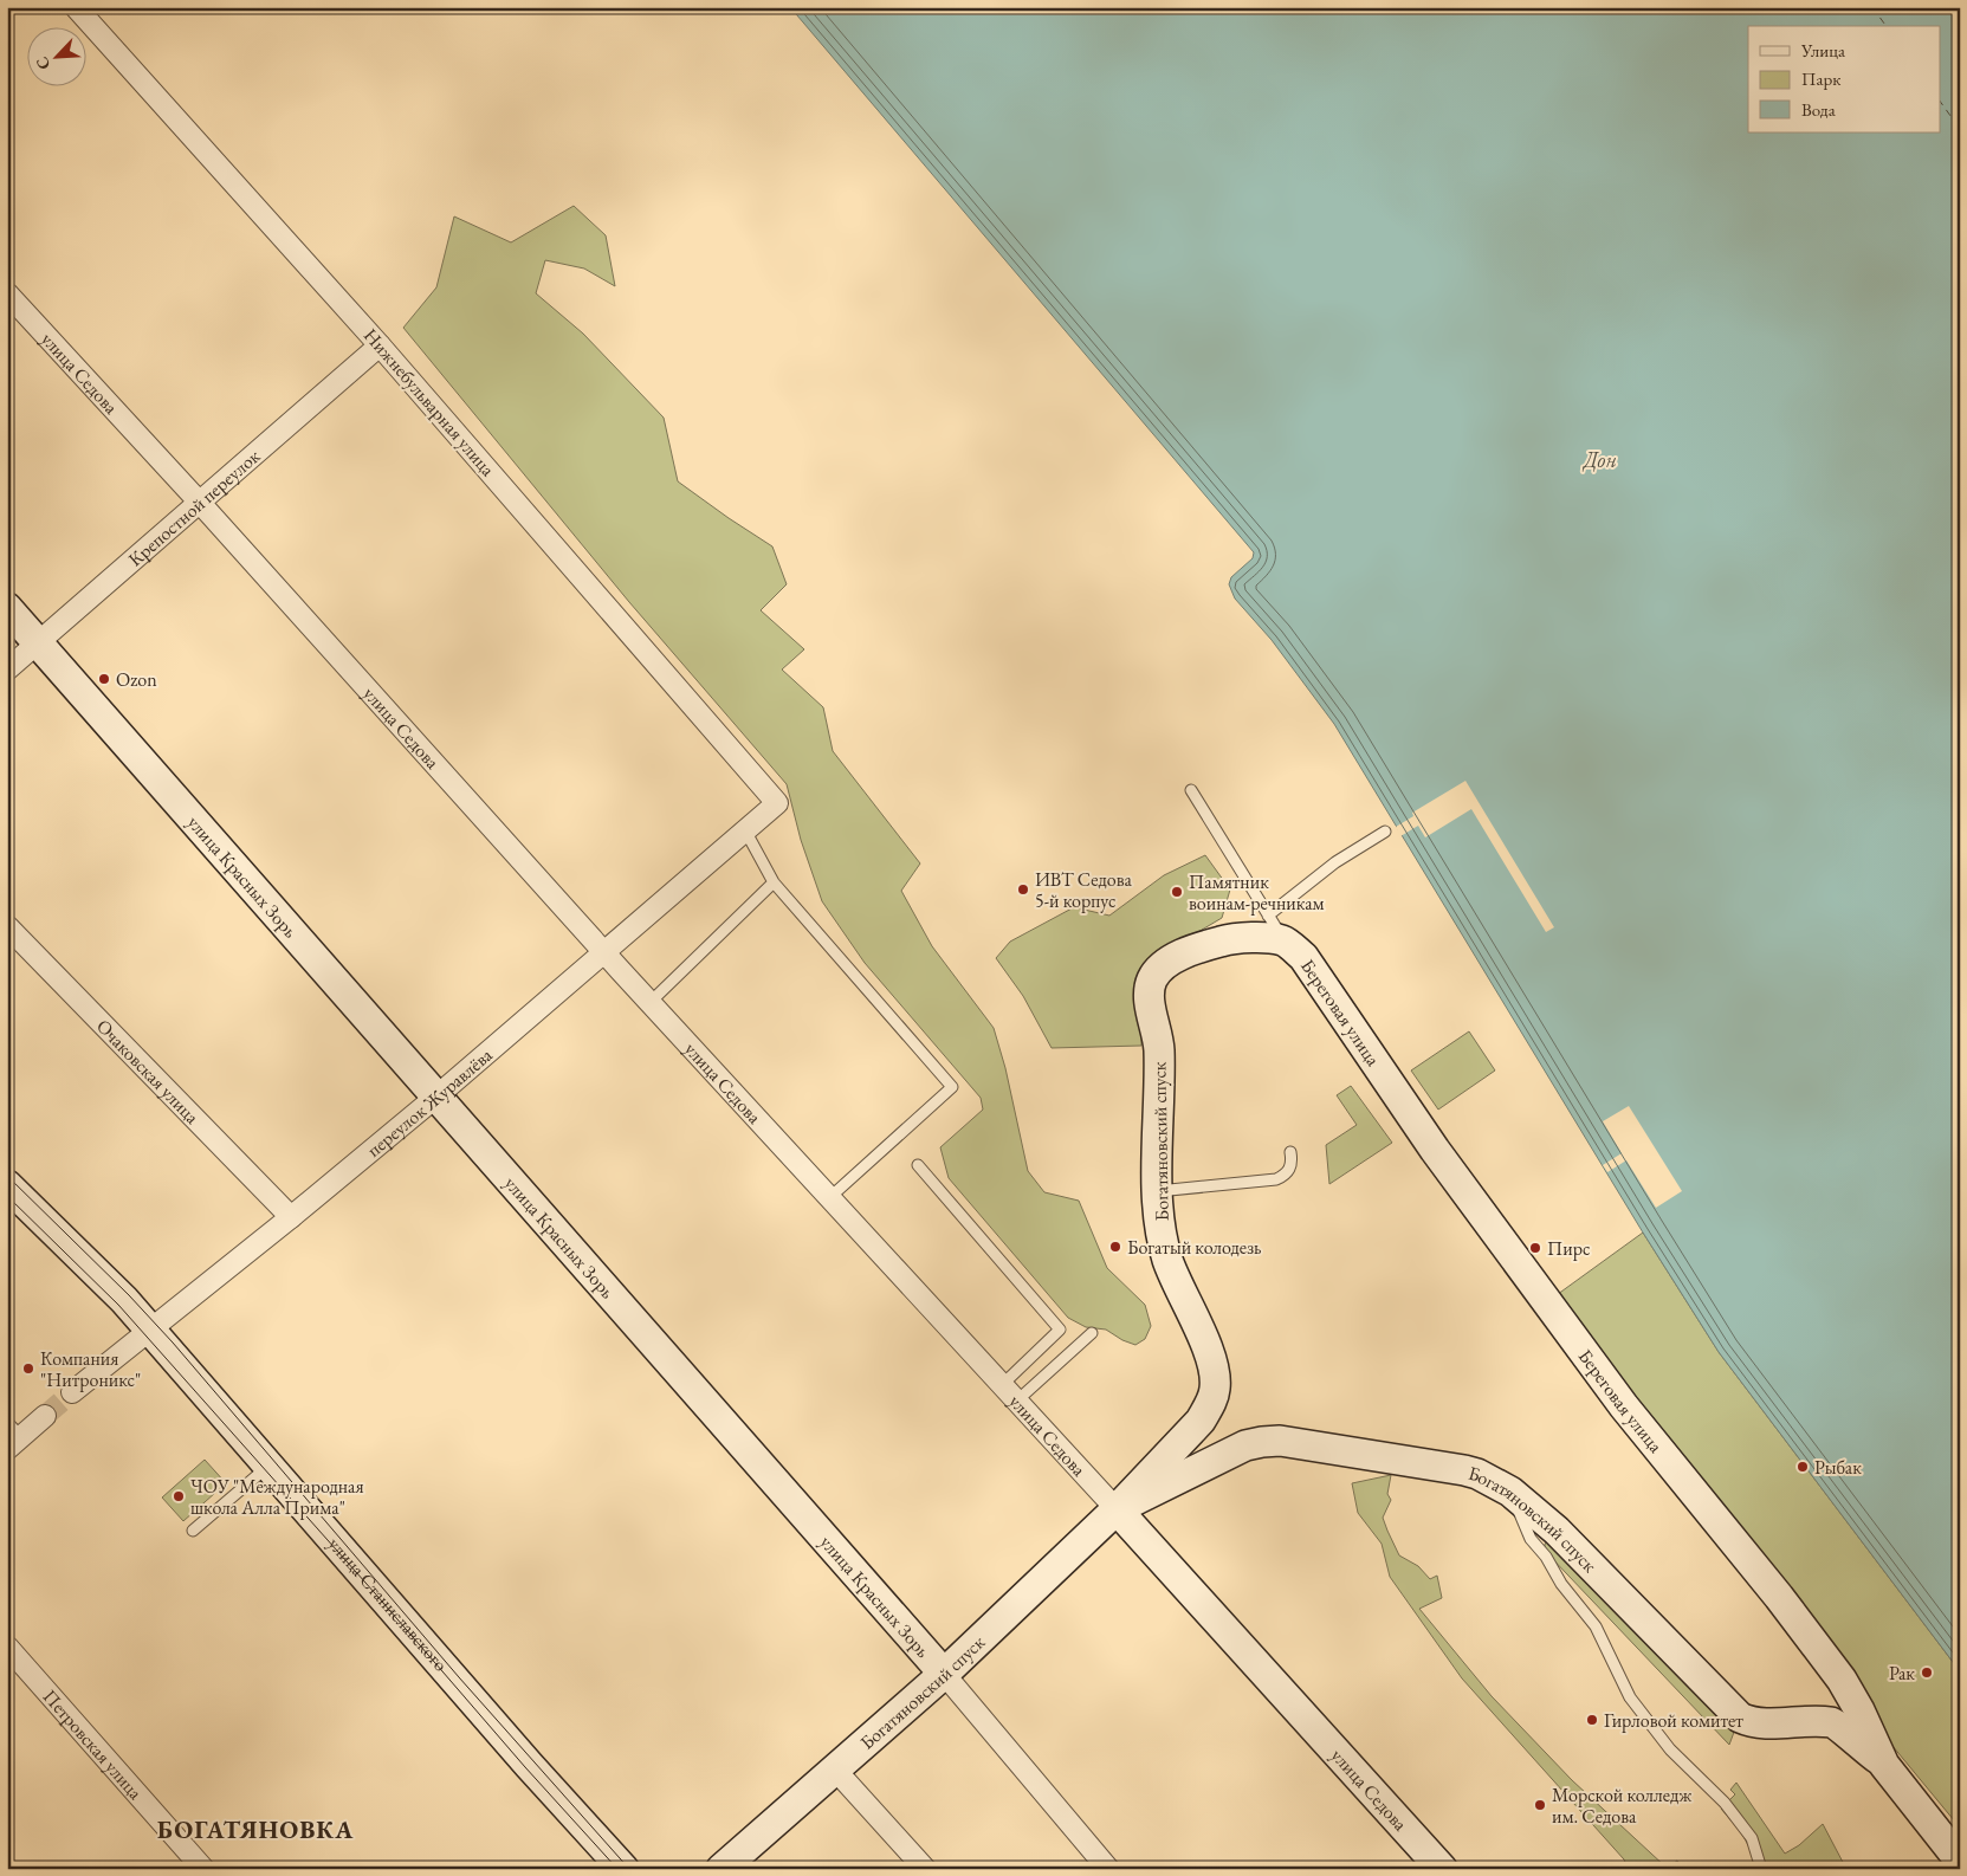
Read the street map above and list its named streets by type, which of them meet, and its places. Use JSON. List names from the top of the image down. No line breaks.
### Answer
{"streets":{"street":["улица Седова","Нижнебульварная улица","Крепостной переулок","улица Красных Зорь","Береговая улица","Очаковская улица","переулок Журавлёва","Богатяновский спуск","улица Станиславского","Петровская улица"]},"crossings":[["улица Седова","Крепостной переулок"],["улица Седова","переулок Журавлёва"],["улица Седова","Богатяновский спуск"],["Нижнебульварная улица","Крепостной переулок"],["Нижнебульварная улица","переулок Журавлёва"],["Крепостной переулок","улица Красных Зорь"],["улица Красных Зорь","переулок Журавлёва"],["улица Красных Зорь","Богатяновский спуск"],["Береговая улица","Богатяновский спуск"],["Очаковская улица","переулок Журавлёва"],["переулок Журавлёва","улица Станиславского"]],"districts":["БОГАТЯНОВКА"],"water":["Дон"],"places":["Ozon","ИВТ Седова 5-й корпус","Памятник воинам-речникам","Богатый колодезь","Пирс","Компания \"Нитроникс\"","Рыбак","ЧОУ \"Международная школа Алла Прима\"","Рак","Гирловой комитет","Морской колледж им. Седова"],"legend":["Улица","Парк","Вода"],"north":"bottom left"}
